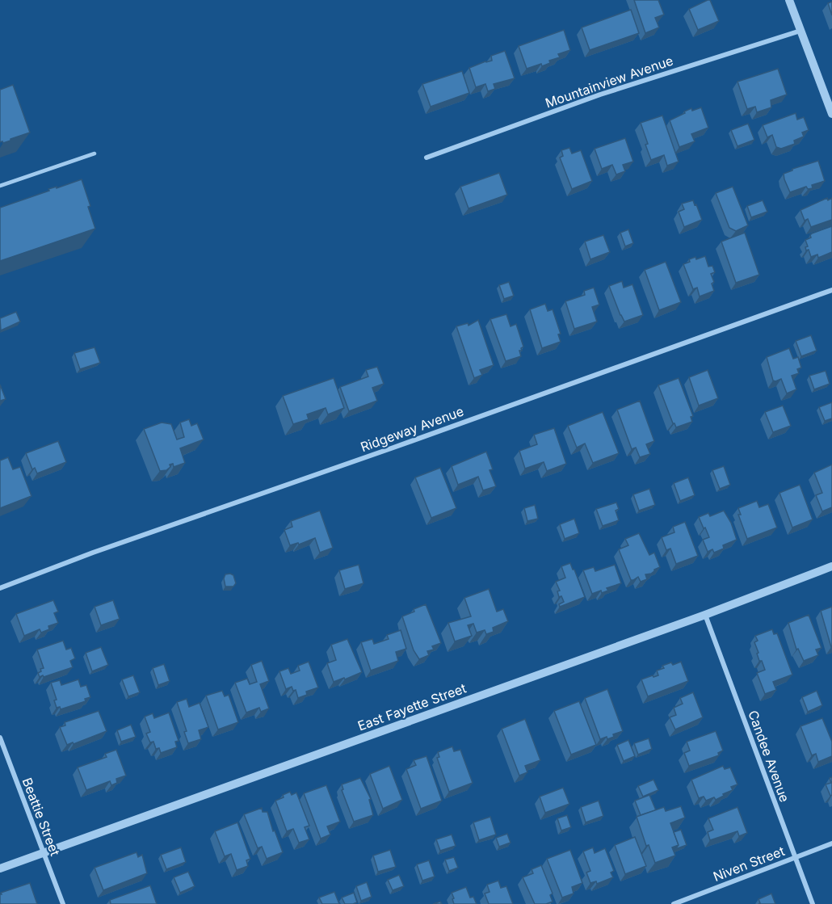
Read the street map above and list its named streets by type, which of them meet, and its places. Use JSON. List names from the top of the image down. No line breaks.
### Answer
{"streets":{"street":["Mountainview Avenue","Ridgeway Avenue","East Fayette Street","Candee Avenue","Beattie Street","Niven Street"]},"crossings":[["East Fayette Street","Candee Avenue"],["East Fayette Street","Beattie Street"],["Candee Avenue","Niven Street"]]}
